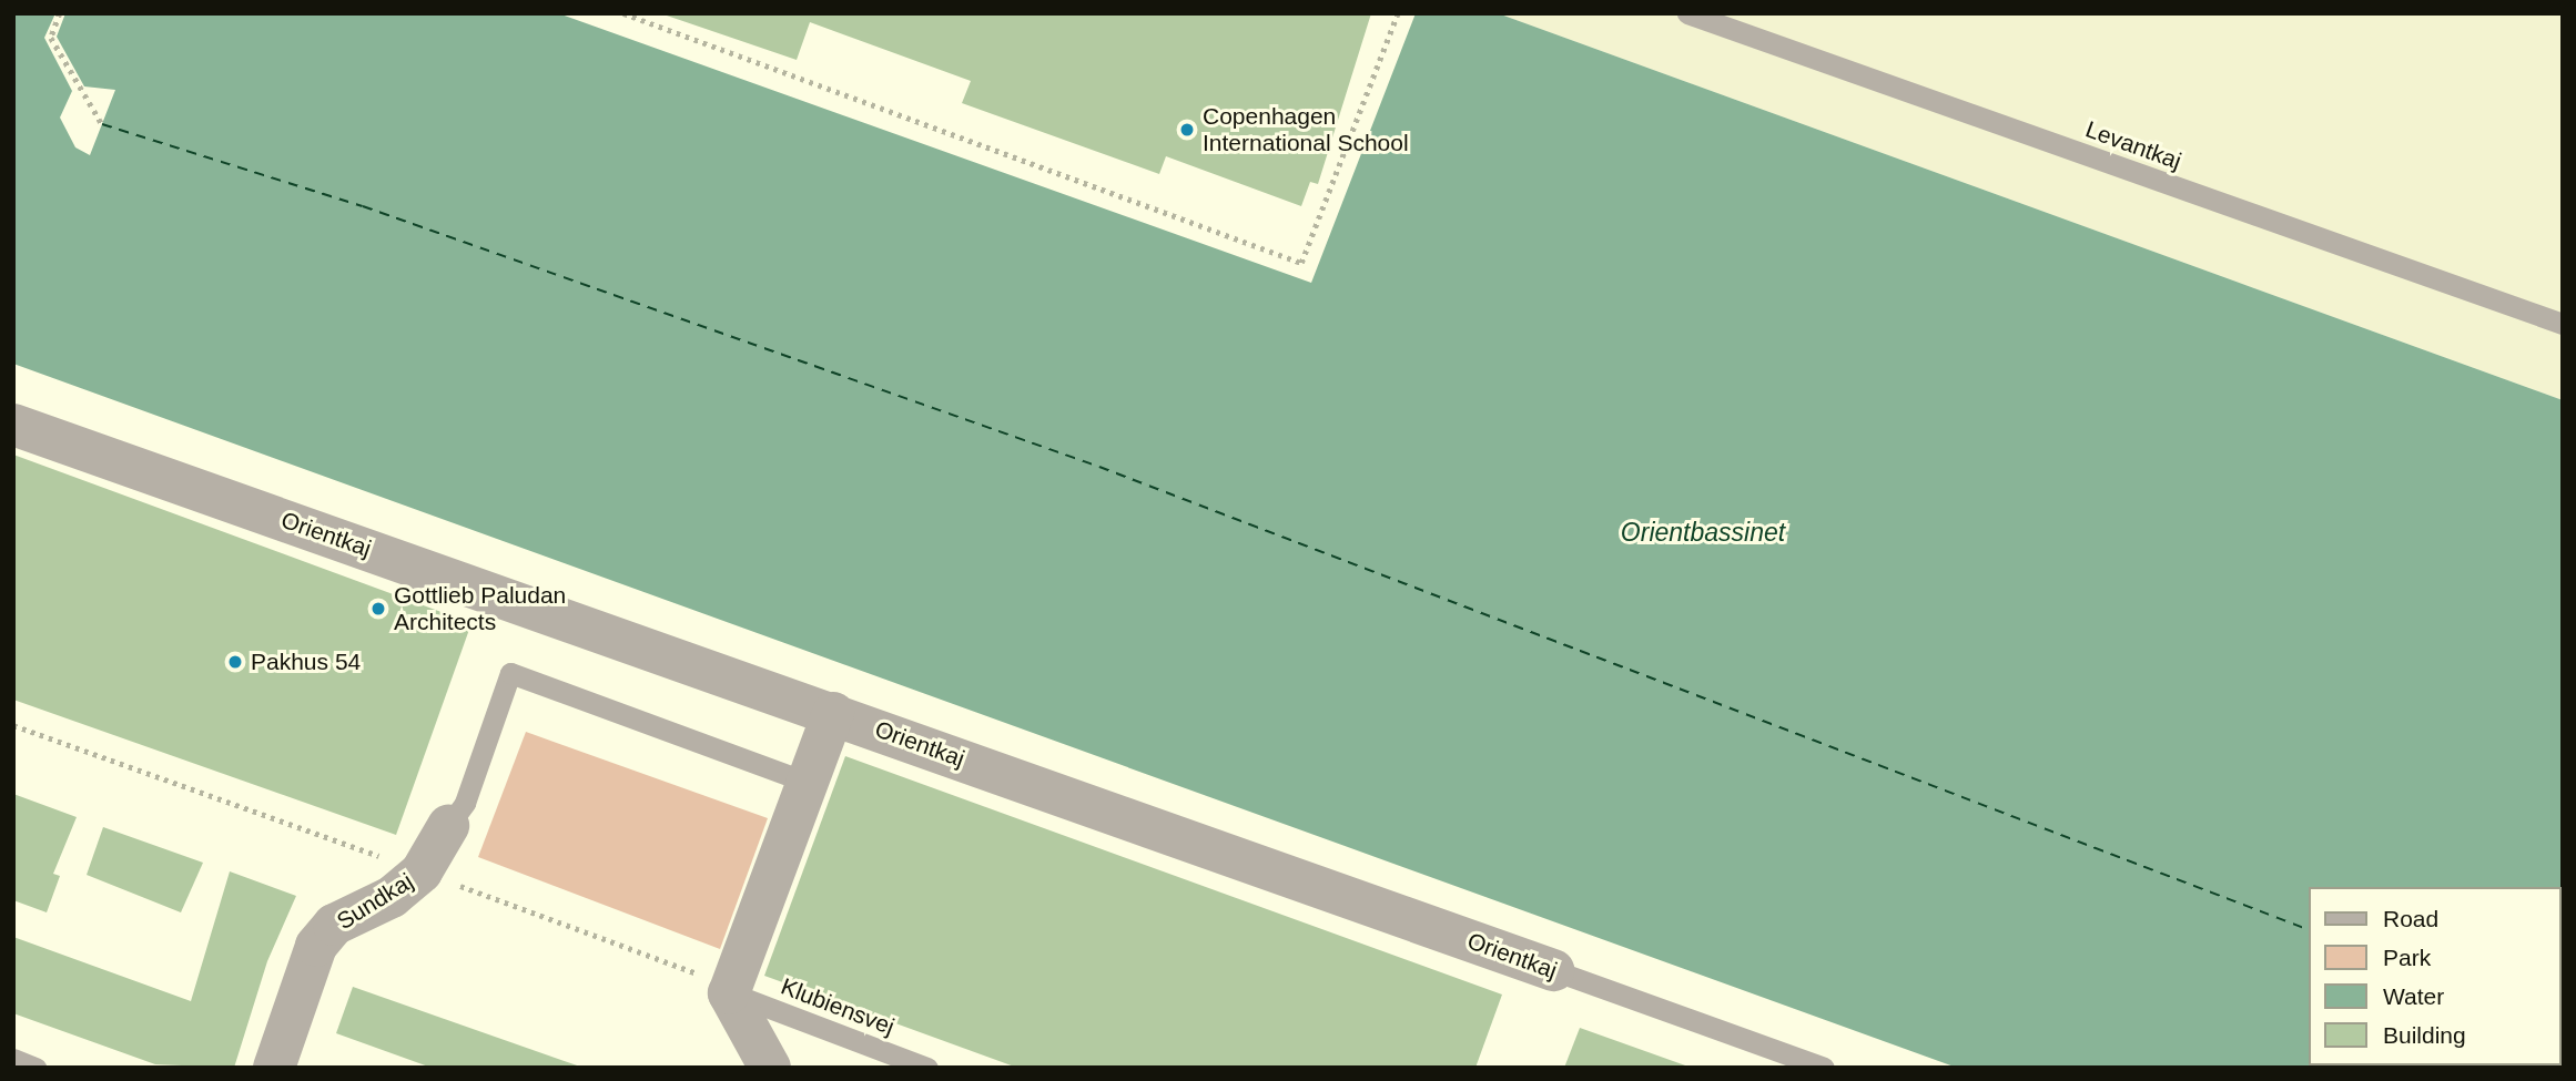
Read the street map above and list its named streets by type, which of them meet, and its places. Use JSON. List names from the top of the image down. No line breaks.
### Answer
{"streets":{"street":["Orientkaj","Sundkaj"],"lane":["Levantkaj","Klubiensvej"]},"water":["Orientbassinet"],"places":["Copenhagen International School","Gottlieb Paludan Architects","Pakhus 54"],"legend":["Road","Park","Water","Building"]}
